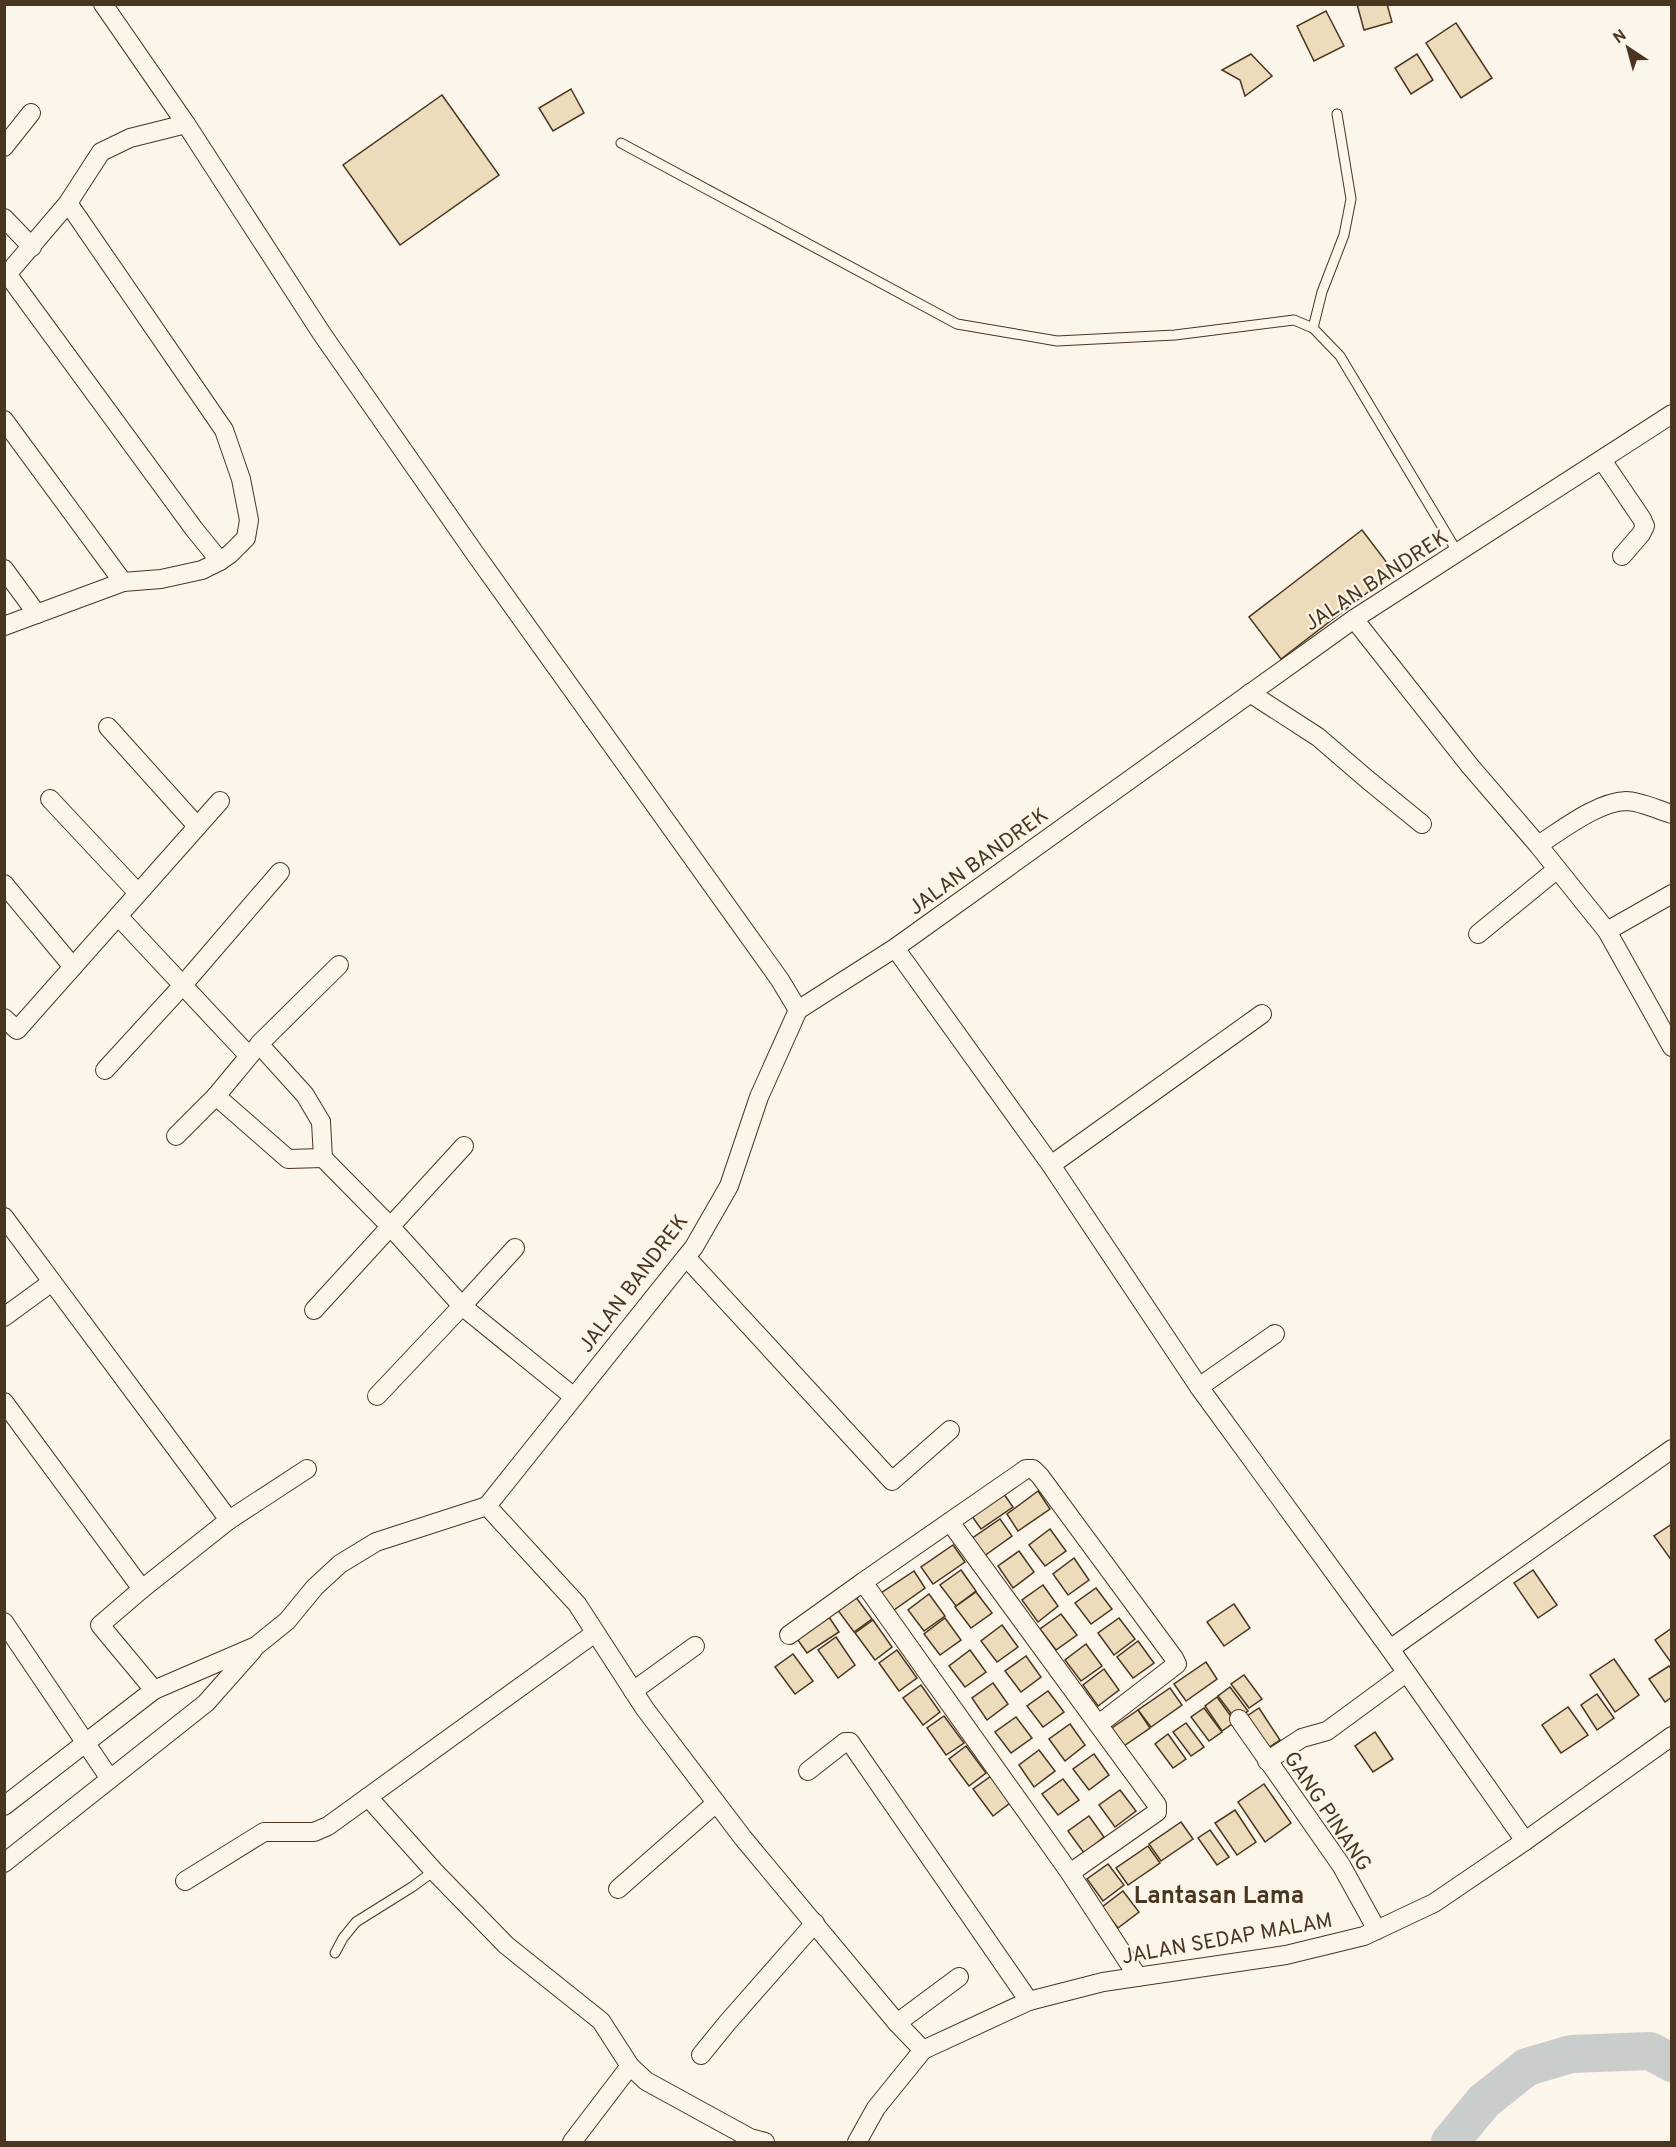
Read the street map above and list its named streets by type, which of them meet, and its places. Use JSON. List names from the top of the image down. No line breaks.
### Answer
{"streets":{"street":["JALAN BANDREK","GANG PINANG","JALAN SEDAP MALAM"]},"crossings":[["GANG PINANG","JALAN SEDAP MALAM"]],"districts":["Lantasan Lama"],"north":"top left"}
